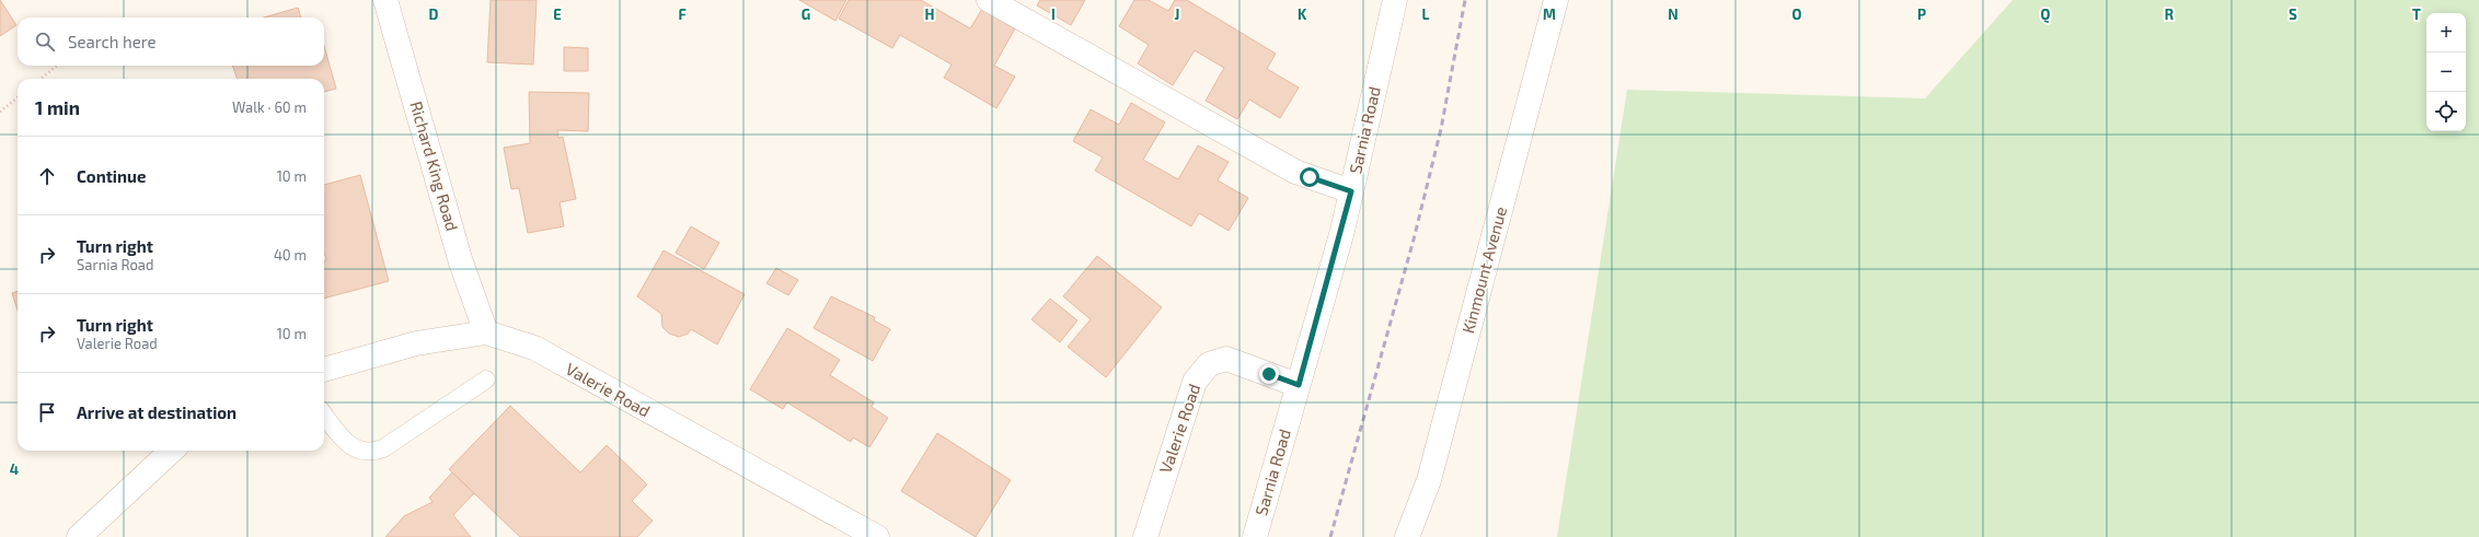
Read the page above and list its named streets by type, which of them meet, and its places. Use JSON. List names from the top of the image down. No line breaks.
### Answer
{"streets":{"street":["Sarnia Road","Richard King Road","Kinmount Avenue","Valerie Road"]},"crossings":[["Sarnia Road","Valerie Road"],["Richard King Road","Valerie Road"]],"page":{"map_buttons":["+","−"],"search":"Search here","heading":["1 min","Walk · 60 m"],"list":[["Continue","10 m"],["Turn right","Sarnia Road","40 m"],["Turn right","Valerie Road","10 m"],"Arrive at destination"]},"grid":{"columns":["D","E","F","G","H","I","J","K","L","M","N","O","P","Q","R","S","T"],"rows":["4"]}}
